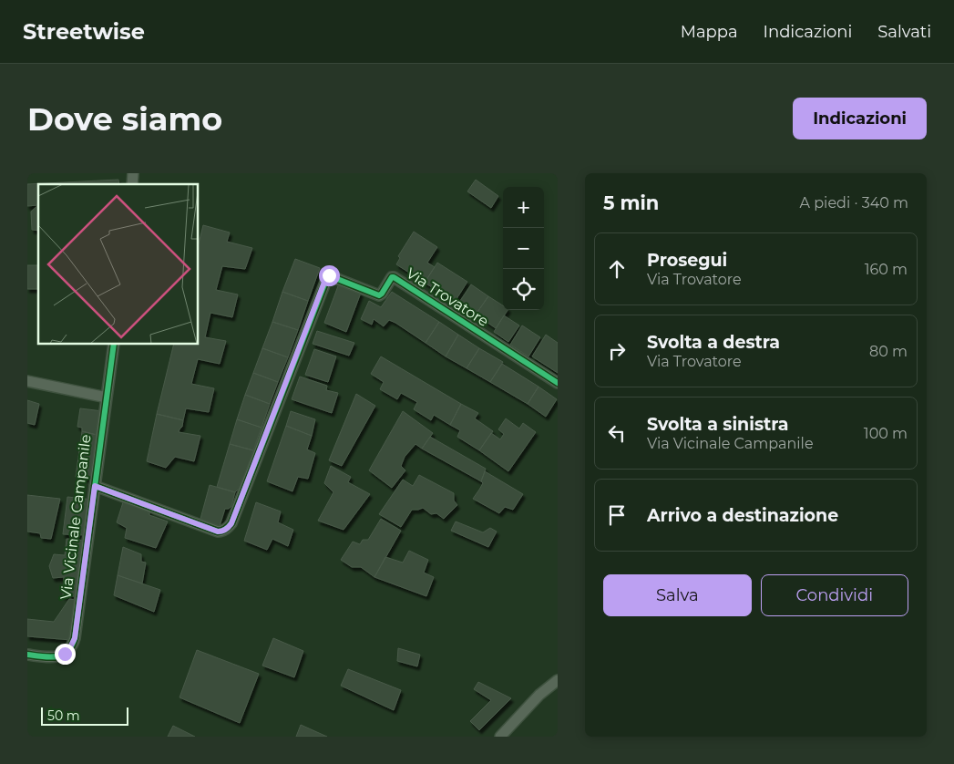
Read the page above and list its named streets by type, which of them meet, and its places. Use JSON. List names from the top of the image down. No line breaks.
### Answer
{"streets":{"street":["Via Trovatore","Via Vicinale Campanile"]},"crossings":[["Via Trovatore","Via Vicinale Campanile"]],"scale_bar":"50 m","page":{"header":"Streetwise","nav":["Mappa","Indicazioni","Salvati"],"buttons":["Indicazioni",["Salva","Condividi"]],"title":"Dove siamo","heading":["5 min","A piedi · 340 m"],"map_buttons":["+","−"],"list":[["Prosegui","Via Trovatore","160 m"],["Svolta a destra","Via Trovatore","80 m"],["Svolta a sinistra","Via Vicinale Campanile","100 m"],"Arrivo a destinazione"],"scale":"50 m"}}
